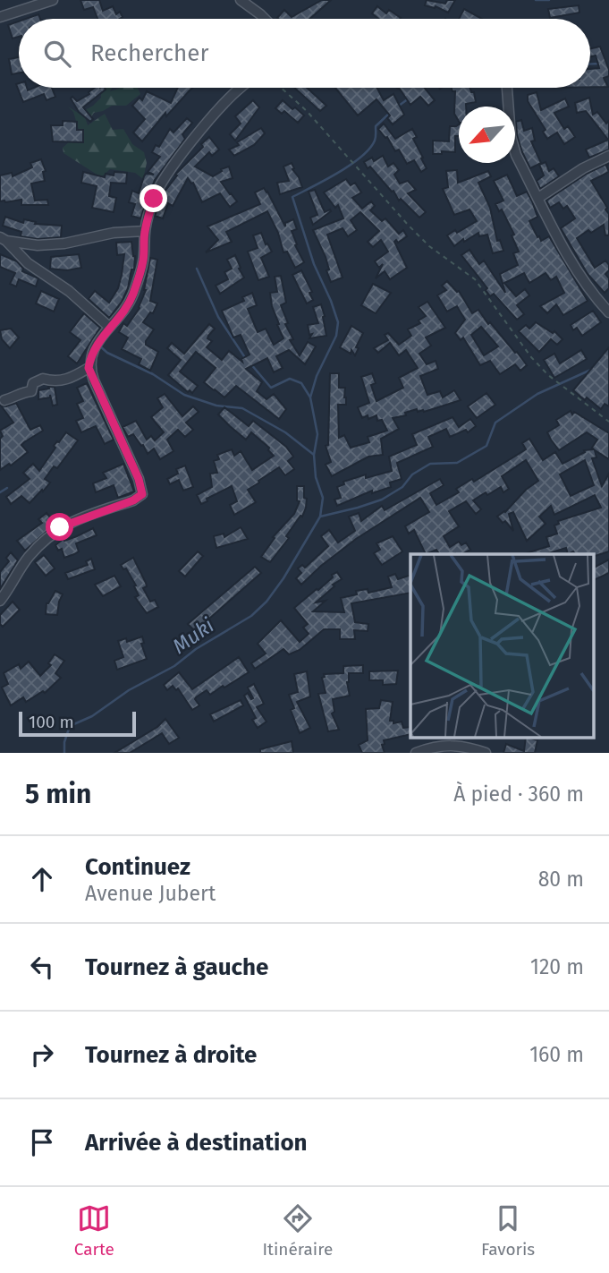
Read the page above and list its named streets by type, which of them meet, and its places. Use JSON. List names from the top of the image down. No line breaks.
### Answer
{"water":["Muki"],"scale_bar":"100 m","north":"bottom left","page":{"search":"Rechercher","scale":"100 m","heading":["5 min","À pied · 360 m"],"list":[["Continuez","Avenue Jubert","80 m"],["Tournez à gauche","120 m"],["Tournez à droite","160 m"],"Arrivée à destination"],"nav":["Carte","Itinéraire","Favoris"]}}
